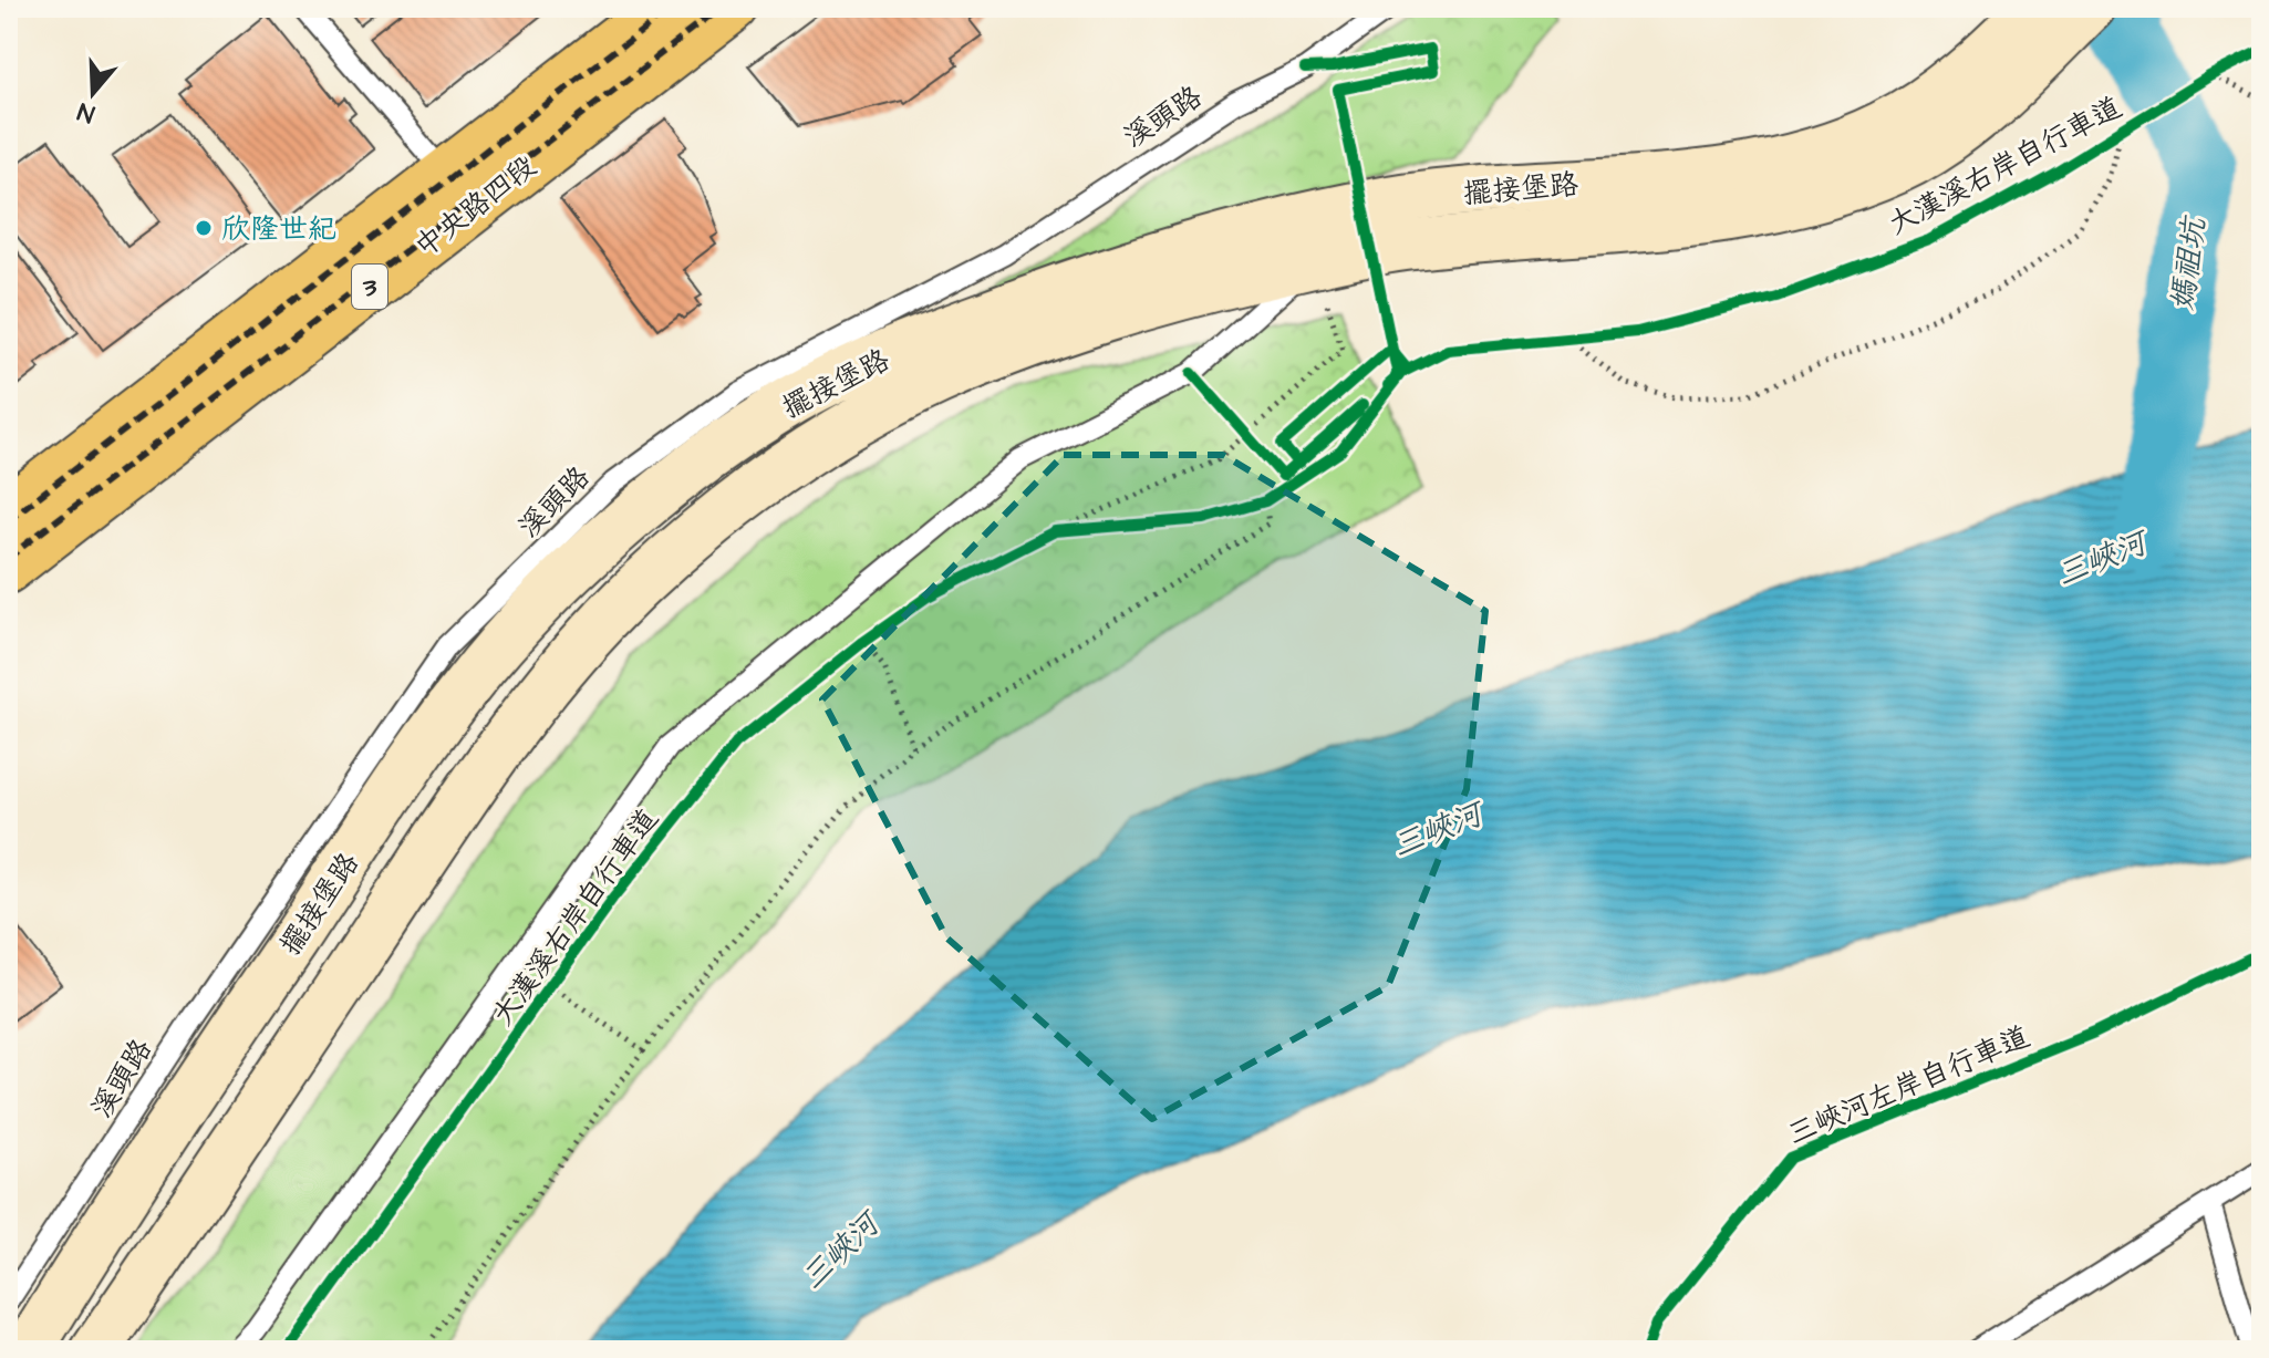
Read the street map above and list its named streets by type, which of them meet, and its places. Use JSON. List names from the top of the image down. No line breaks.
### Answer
{"streets":{"main road":["中央路四段","3"],"street":["擺接堡路"],"lane":["溪頭路"],"cycle path":["大漢溪右岸自行車道","三峽河左岸自行車道"]},"water":["媽祖坑","三峽河"],"places":["欣隆世紀"],"north":"bottom"}
